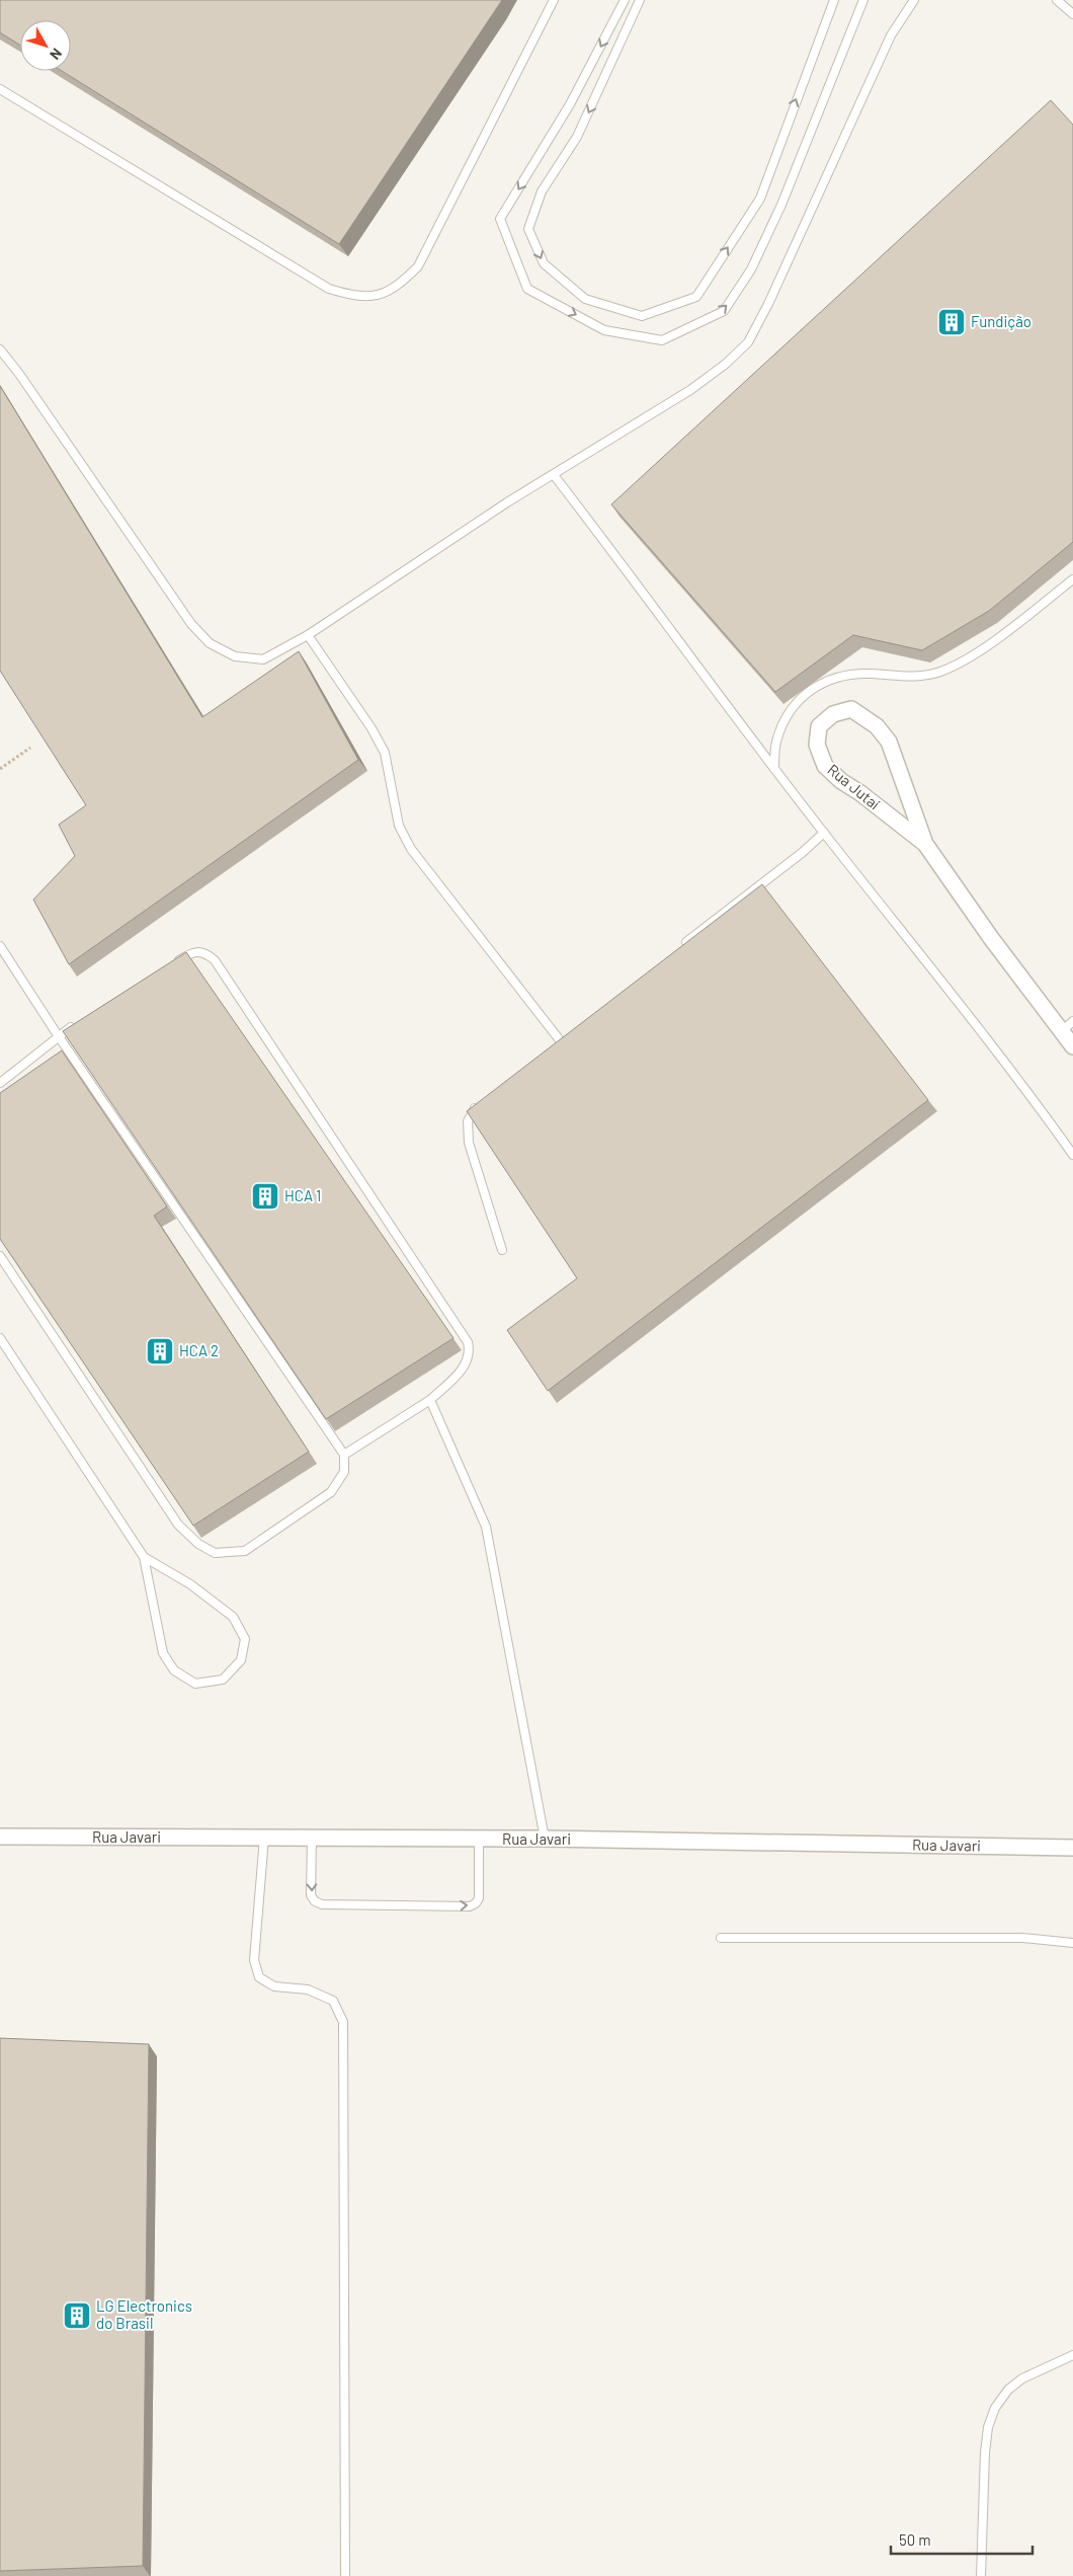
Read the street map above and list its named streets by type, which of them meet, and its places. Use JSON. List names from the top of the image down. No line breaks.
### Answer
{"streets":{"street":["Rua Jutaí","Rua Javari"]},"places":{"building":["Fundição","HCA 1","HCA 2","LG Electronics do Brasil"]},"scale_bar":"50 m","north":"bottom right"}
